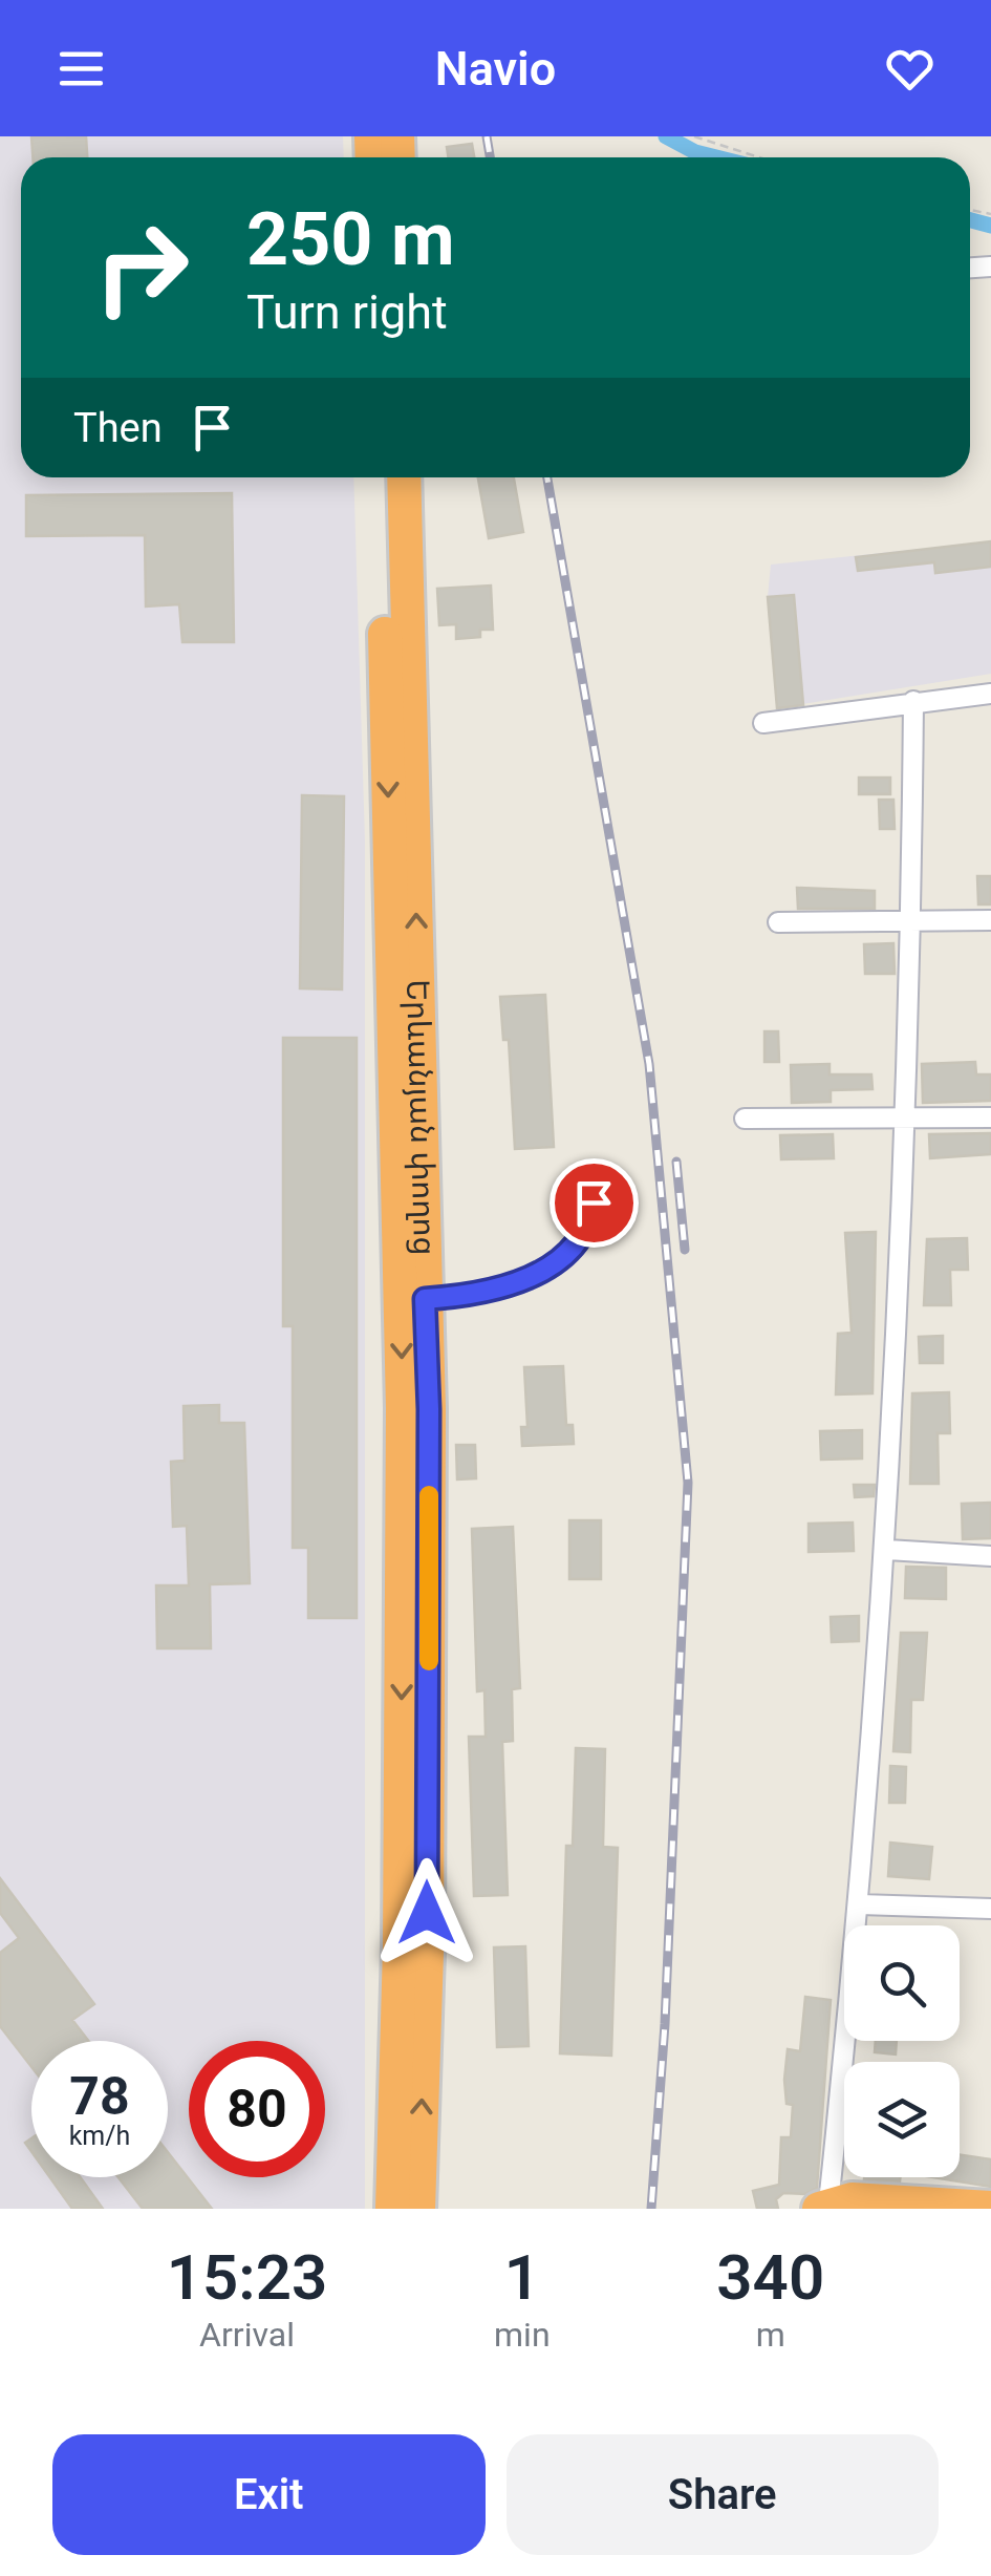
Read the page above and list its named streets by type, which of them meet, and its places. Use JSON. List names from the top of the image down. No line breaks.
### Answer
{"streets":{"highway":["Երևանյան փողոց"]},"page":{"header":"Navio","turn":["250 m","Turn right"],"then":"Then","speed":"78 km/h","limit":"80","eta":["15:23","Arrival","1","min","340","m"],"buttons":["Exit","Share"]}}
